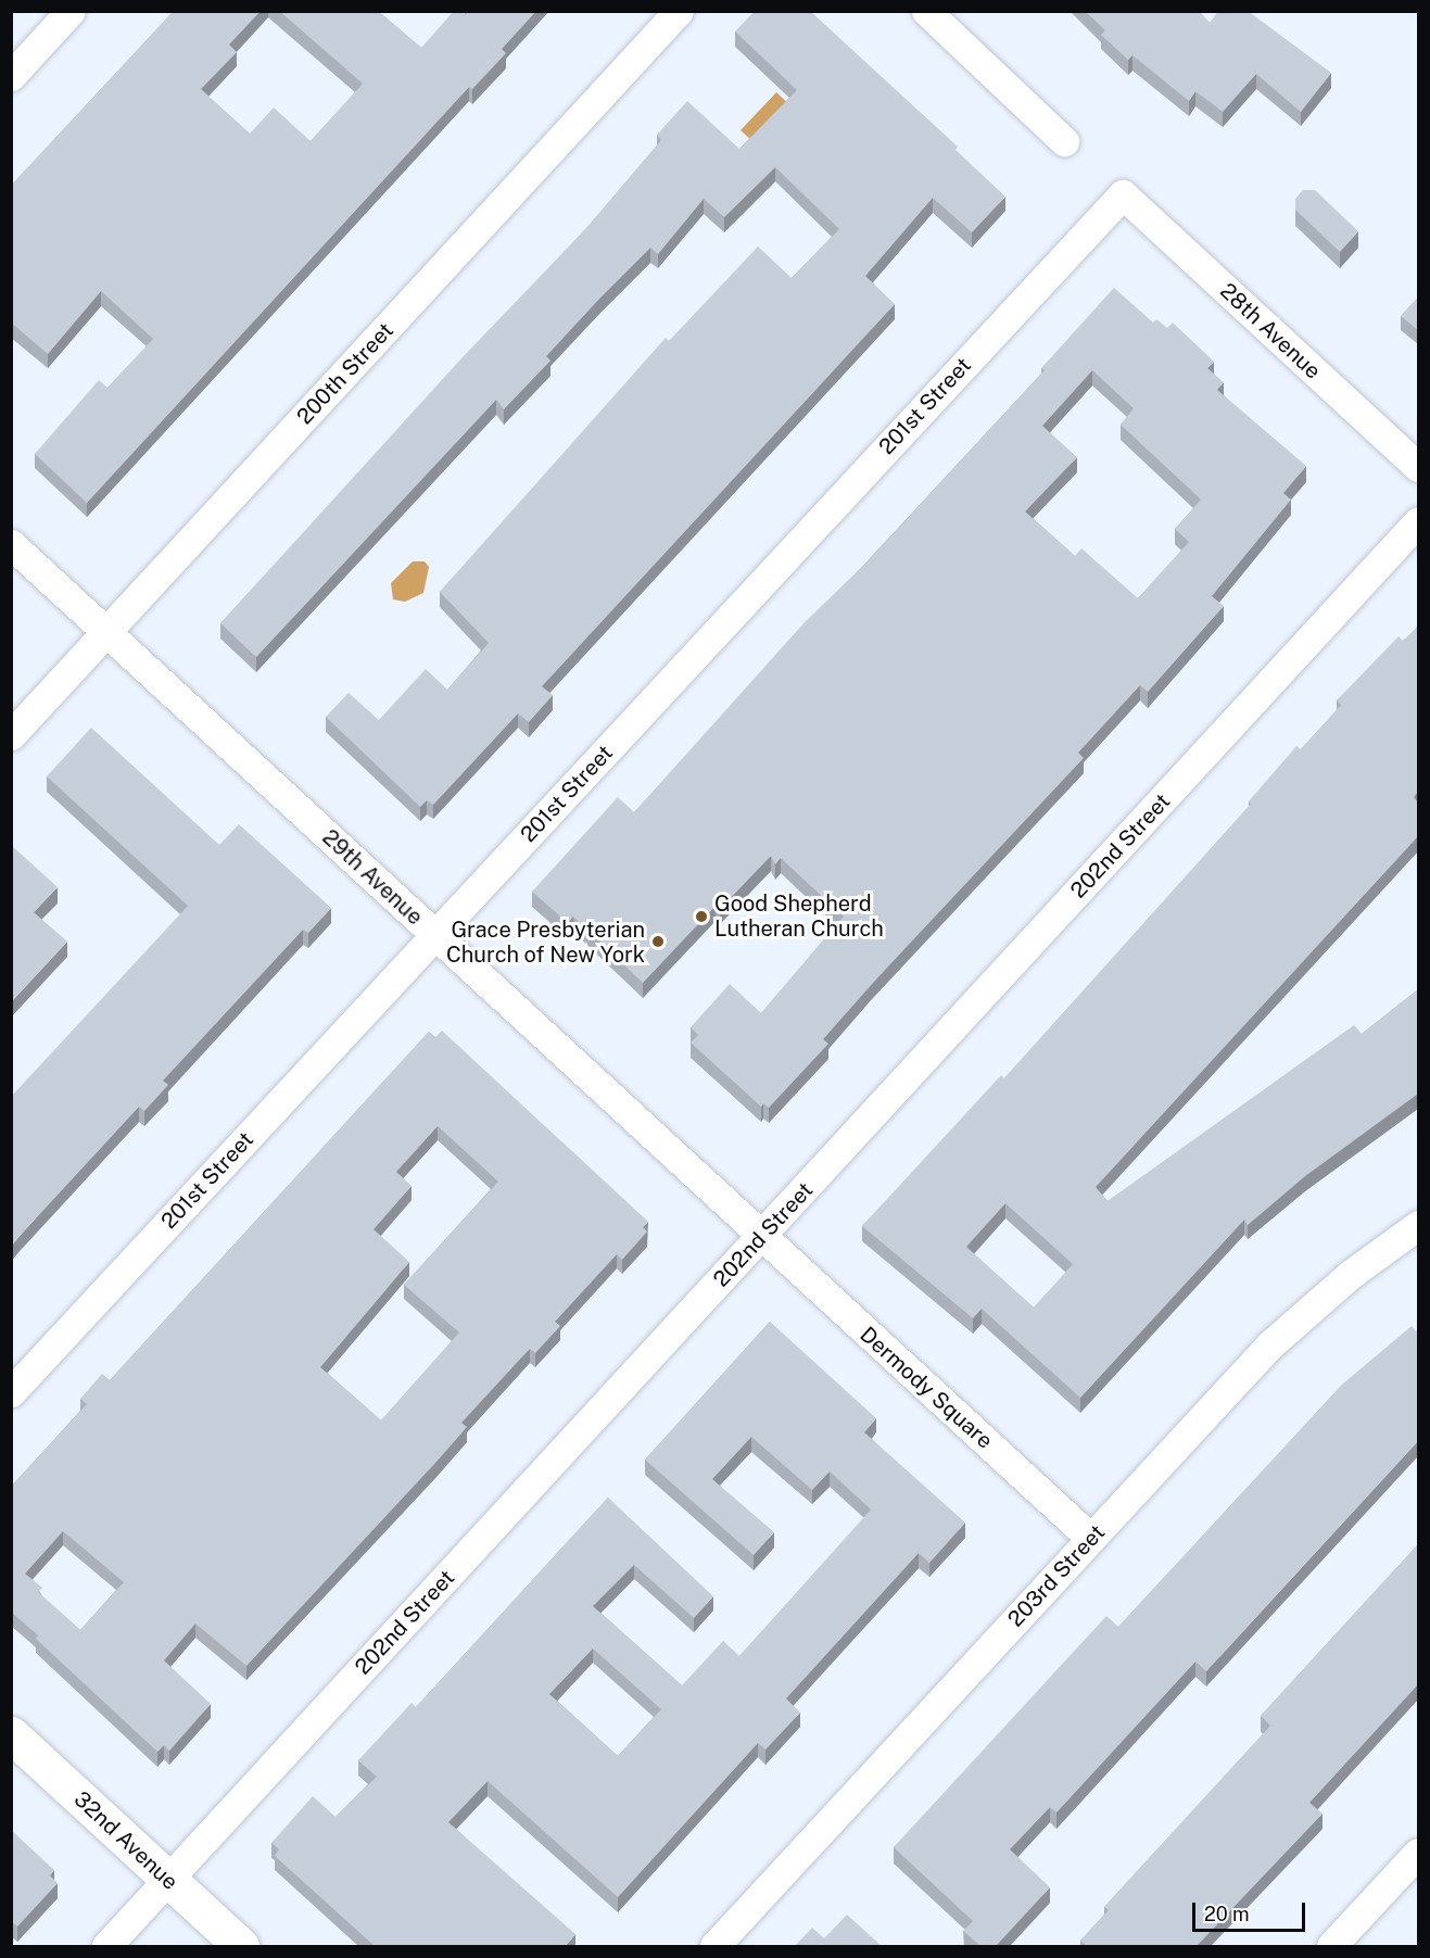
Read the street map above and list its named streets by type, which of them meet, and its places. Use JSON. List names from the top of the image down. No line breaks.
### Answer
{"streets":{"street":["28th Avenue","200th Street","201st Street","202nd Street","29th Avenue","Dermody Square","203rd Street","32nd Avenue"]},"crossings":[["28th Avenue","201st Street"],["200th Street","29th Avenue"],["201st Street","29th Avenue"],["202nd Street","29th Avenue"],["202nd Street","Dermody Square"],["202nd Street","32nd Avenue"],["29th Avenue","Dermody Square"],["Dermody Square","203rd Street"]],"places":["Good Shepherd Lutheran Church","Grace Presbyterian Church of New York"],"scale_bar":"20 m"}
